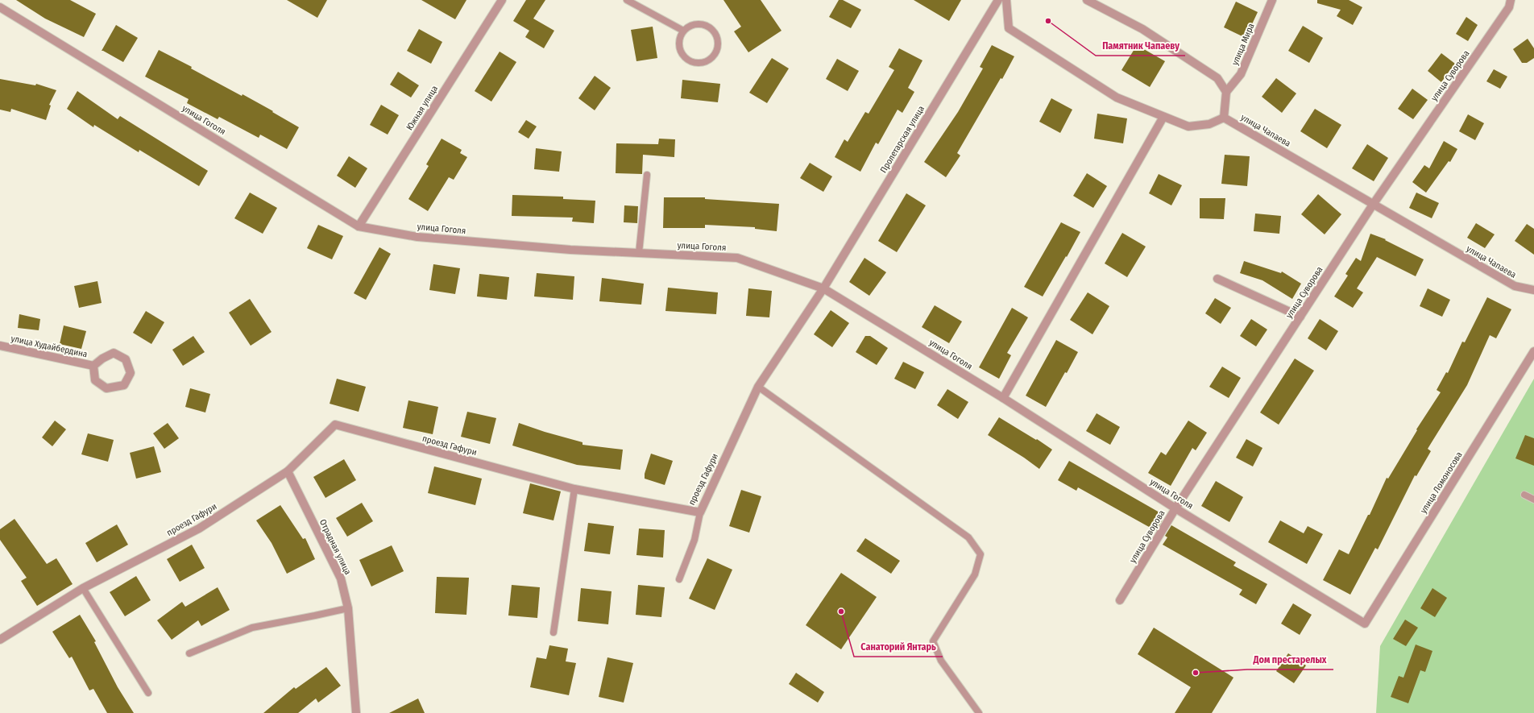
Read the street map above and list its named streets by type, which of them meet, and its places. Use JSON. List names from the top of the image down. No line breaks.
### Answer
{"streets":{"street":["улица Мира","улица Суворова","Южная улица","улица Гоголя","улица Чапаева","Пролетарская улица","улица Худайбердина","проезд Гафури","улица Ломоносова","Отрадная улица"]},"crossings":[["улица Суворова","улица Гоголя"],["улица Суворова","улица Чапаева"],["Южная улица","улица Гоголя"],["улица Гоголя","Пролетарская улица"],["улица Гоголя","проезд Гафури"],["улица Гоголя","улица Ломоносова"],["Пролетарская улица","проезд Гафури"],["проезд Гафури","Отрадная улица"]],"places":["Памятник Чапаеву","Санаторий Янтарь","Дом престарелых"]}
